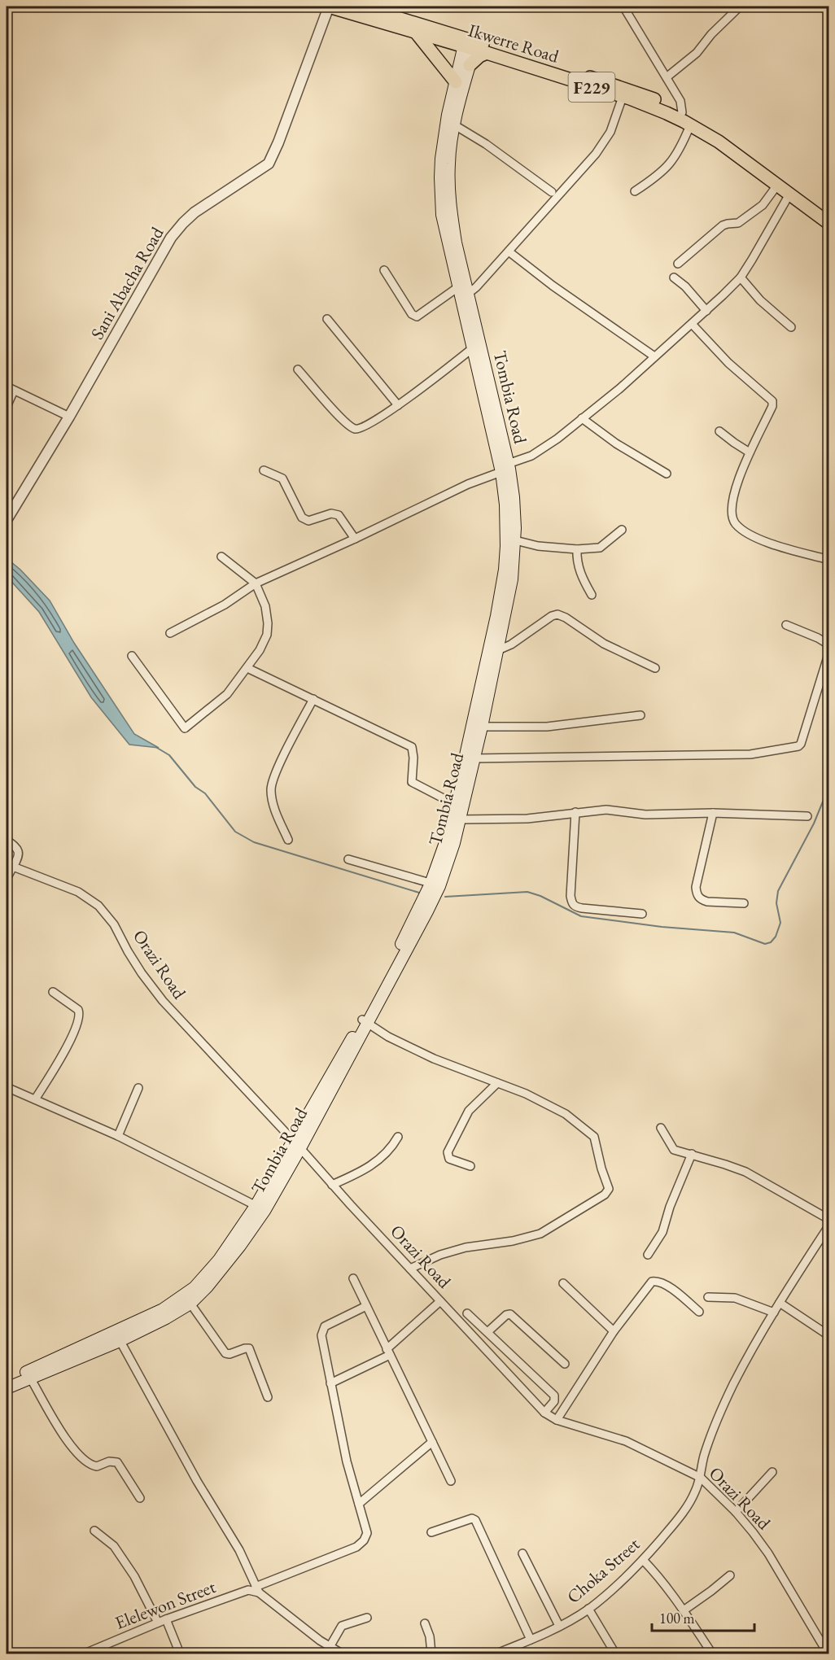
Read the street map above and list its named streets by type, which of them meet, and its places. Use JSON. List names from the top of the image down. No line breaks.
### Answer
{"streets":{"main road":["Ikwerre Road","F229","Tombia Road"],"street":["Sani Abacha Road","Orazi Road","Choka Street","Elelewon Street"]},"crossings":[["Ikwerre Road","Sani Abacha Road"],["Ikwerre Road","Tombia Road"],["Tombia Road","Orazi Road"],["Orazi Road","Choka Street"]],"scale_bar":"100 m"}
